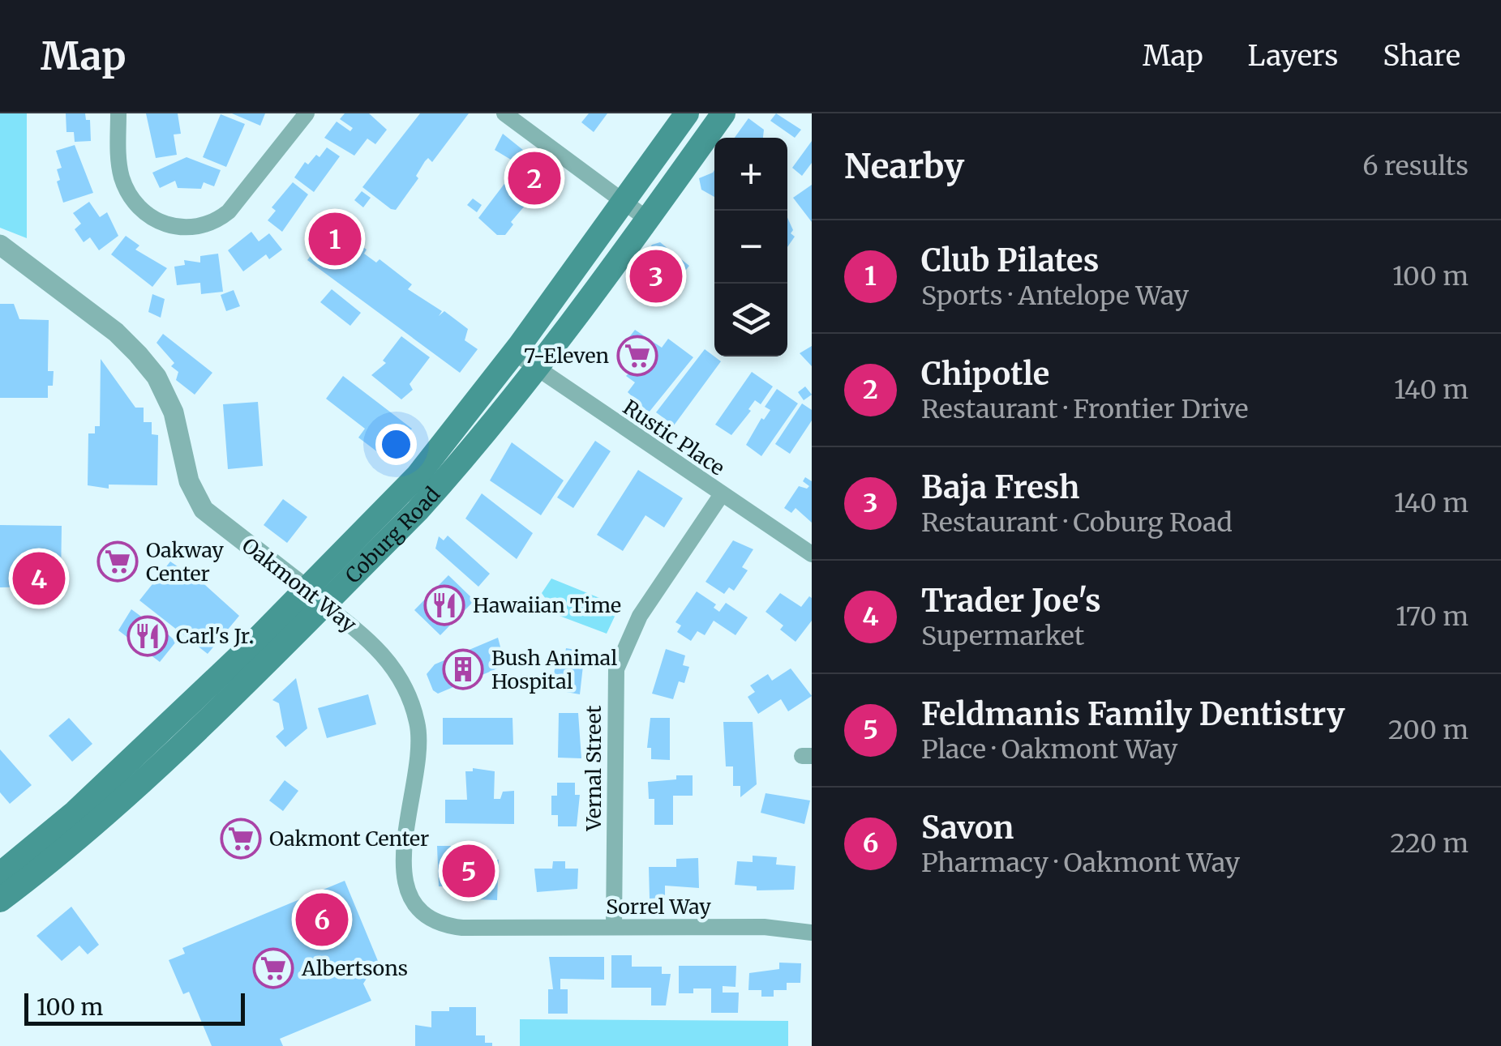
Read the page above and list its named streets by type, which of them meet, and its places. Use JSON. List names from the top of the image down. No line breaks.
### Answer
{"streets":{"main road":["Coburg Road"],"street":["Rustic Place","Oakmont Way","Vernal Street","Sorrel Way"]},"crossings":[["Rustic Place","Coburg Road"],["Rustic Place","Vernal Street"],["Coburg Road","Oakmont Way"],["Oakmont Way","Sorrel Way"],["Vernal Street","Sorrel Way"]],"places":{"supermarket":["7-Eleven","Oakway Center","Oakmont Center","Albertsons"],"restaurant":["Hawaiian Time","Carl's Jr."],"building":["Bush Animal Hospital"]},"scale_bar":"100 m","page":{"header":"Map","nav":["Map","Layers","Share"],"heading":["Nearby","6 results"],"map_buttons":["+","−"],"pins":["2","1","3","4","5","6"],"list":[{"mark":"1","name":"Club Pilates","note":"Sports · Antelope Way","value":"100 m"},{"mark":"2","name":"Chipotle","note":"Restaurant · Frontier Drive","value":"140 m"},{"mark":"3","name":"Baja Fresh","note":"Restaurant · Coburg Road","value":"140 m"},{"mark":"4","name":"Trader Joe's","note":"Supermarket","value":"170 m"},{"mark":"5","name":"Feldmanis Family Dentistry","note":"Place · Oakmont Way","value":"200 m"},{"mark":"6","name":"Savon","note":"Pharmacy · Oakmont Way","value":"220 m"}],"scale":"100 m"}}
